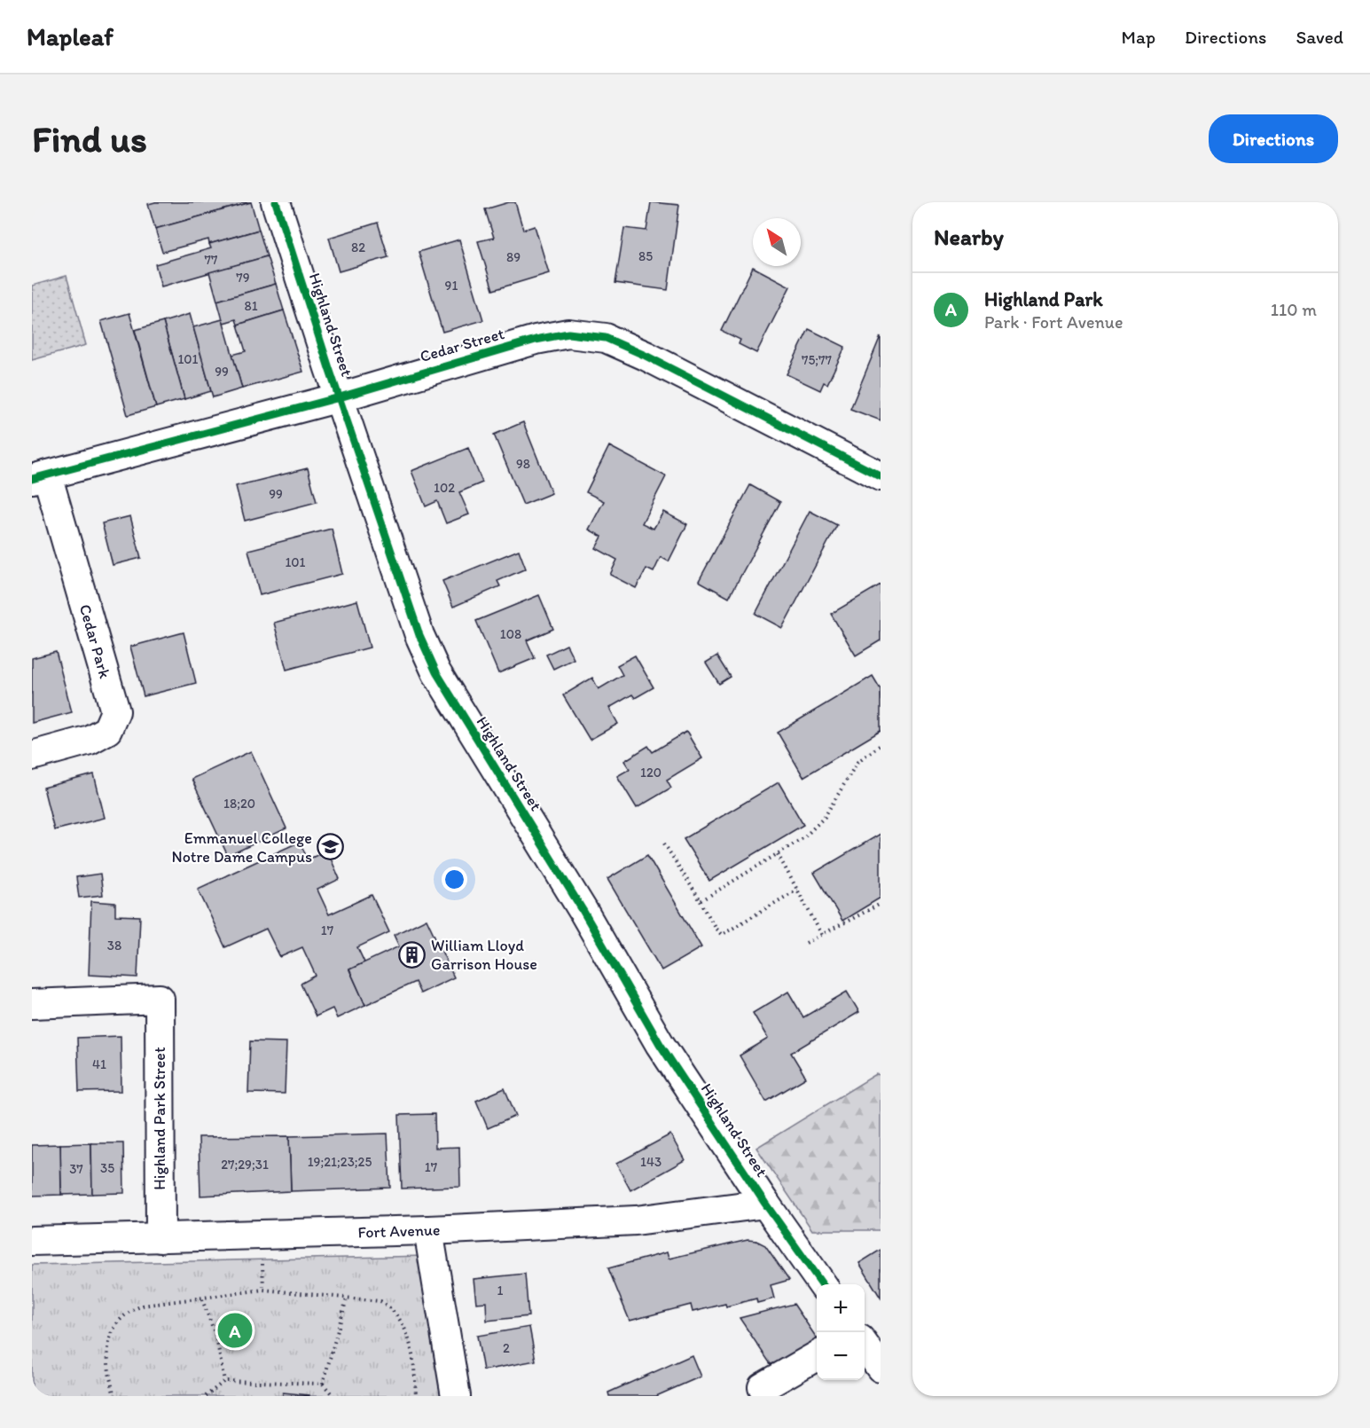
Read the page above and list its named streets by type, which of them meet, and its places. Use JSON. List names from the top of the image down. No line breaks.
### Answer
{"streets":{"street":["Highland Street","Cedar Street","Cedar Park","Highland Park Street","Fort Avenue"]},"crossings":[["Highland Street","Cedar Street"],["Highland Street","Fort Avenue"],["Cedar Street","Cedar Park"],["Highland Park Street","Fort Avenue"]],"places":{"school or university":["Emmanuel College Notre Dame Campus"],"building":["William Lloyd Garrison House"]},"house_numbers":["82","85","89","77","79","91","81","101","75;77","99","98","102","99","101","108","120","18;20","17","38","41","19;21;23;25","143","27;29;31","17","35","37","1","2"],"north":"top left","page":{"header":"Mapleaf","nav":["Map","Directions","Saved"],"buttons":"Directions","title":"Find us","heading":"Nearby","list":[{"mark":"A","name":"Highland Park","note":"Park · Fort Avenue","value":"110 m"}],"map_buttons":["+","−"],"pins":"A"}}
